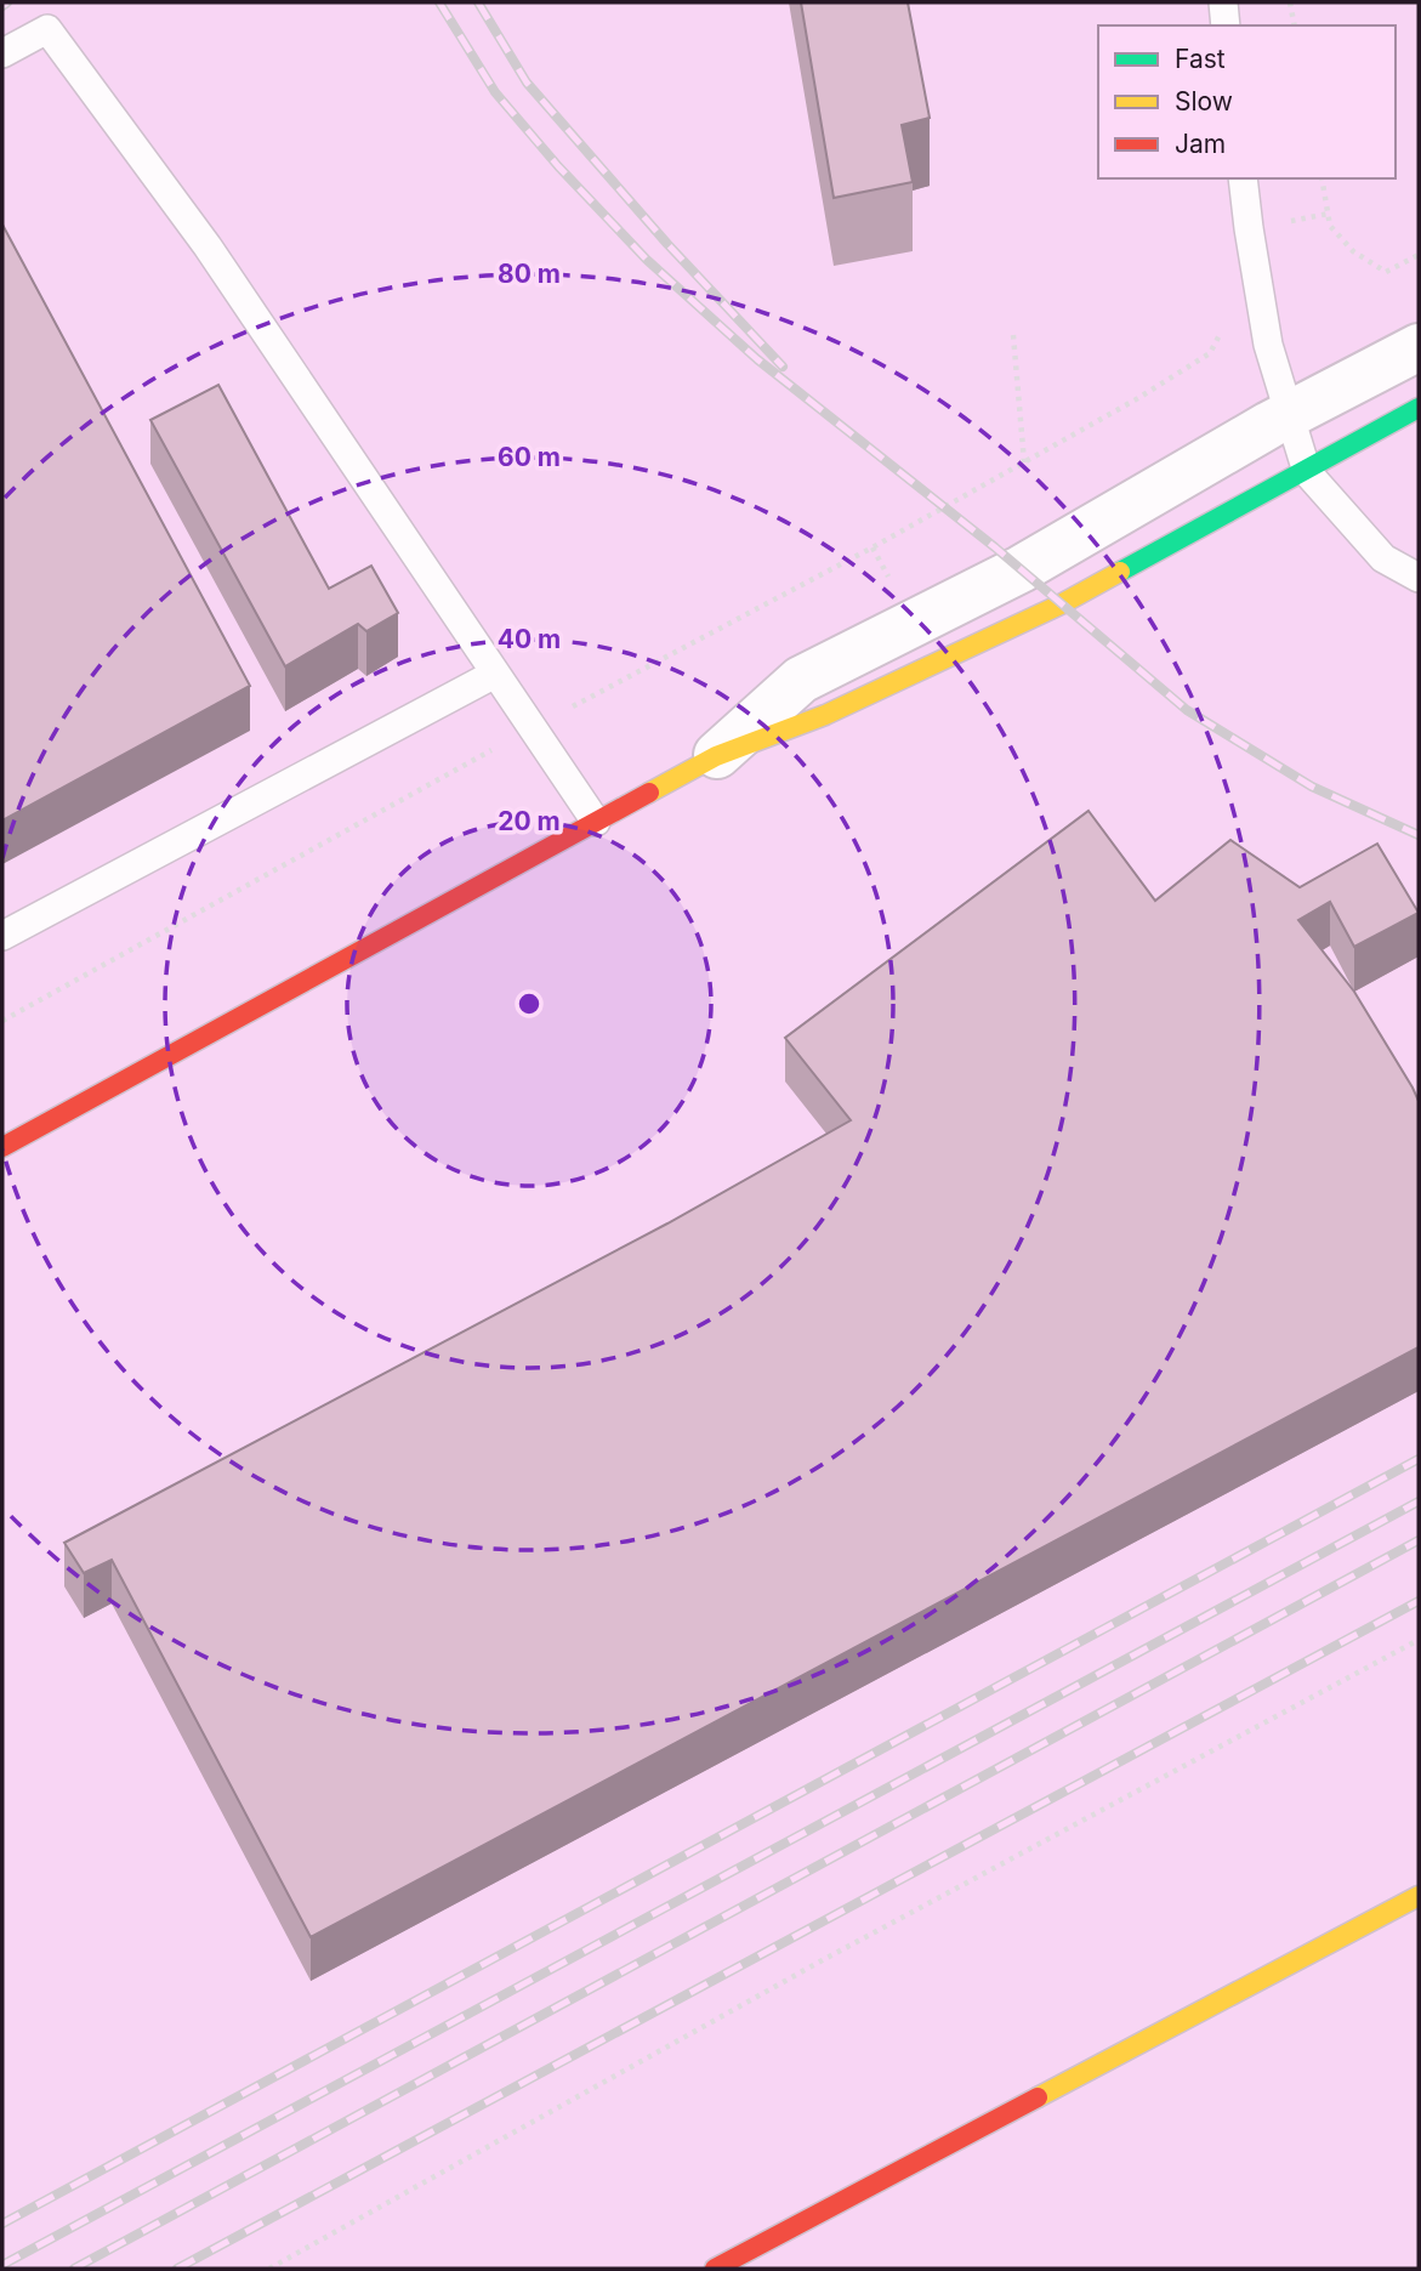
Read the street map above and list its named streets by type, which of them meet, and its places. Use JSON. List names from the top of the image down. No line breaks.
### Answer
{"legend":["Fast","Slow","Jam"],"rings":["80 m","60 m","40 m","20 m"]}
